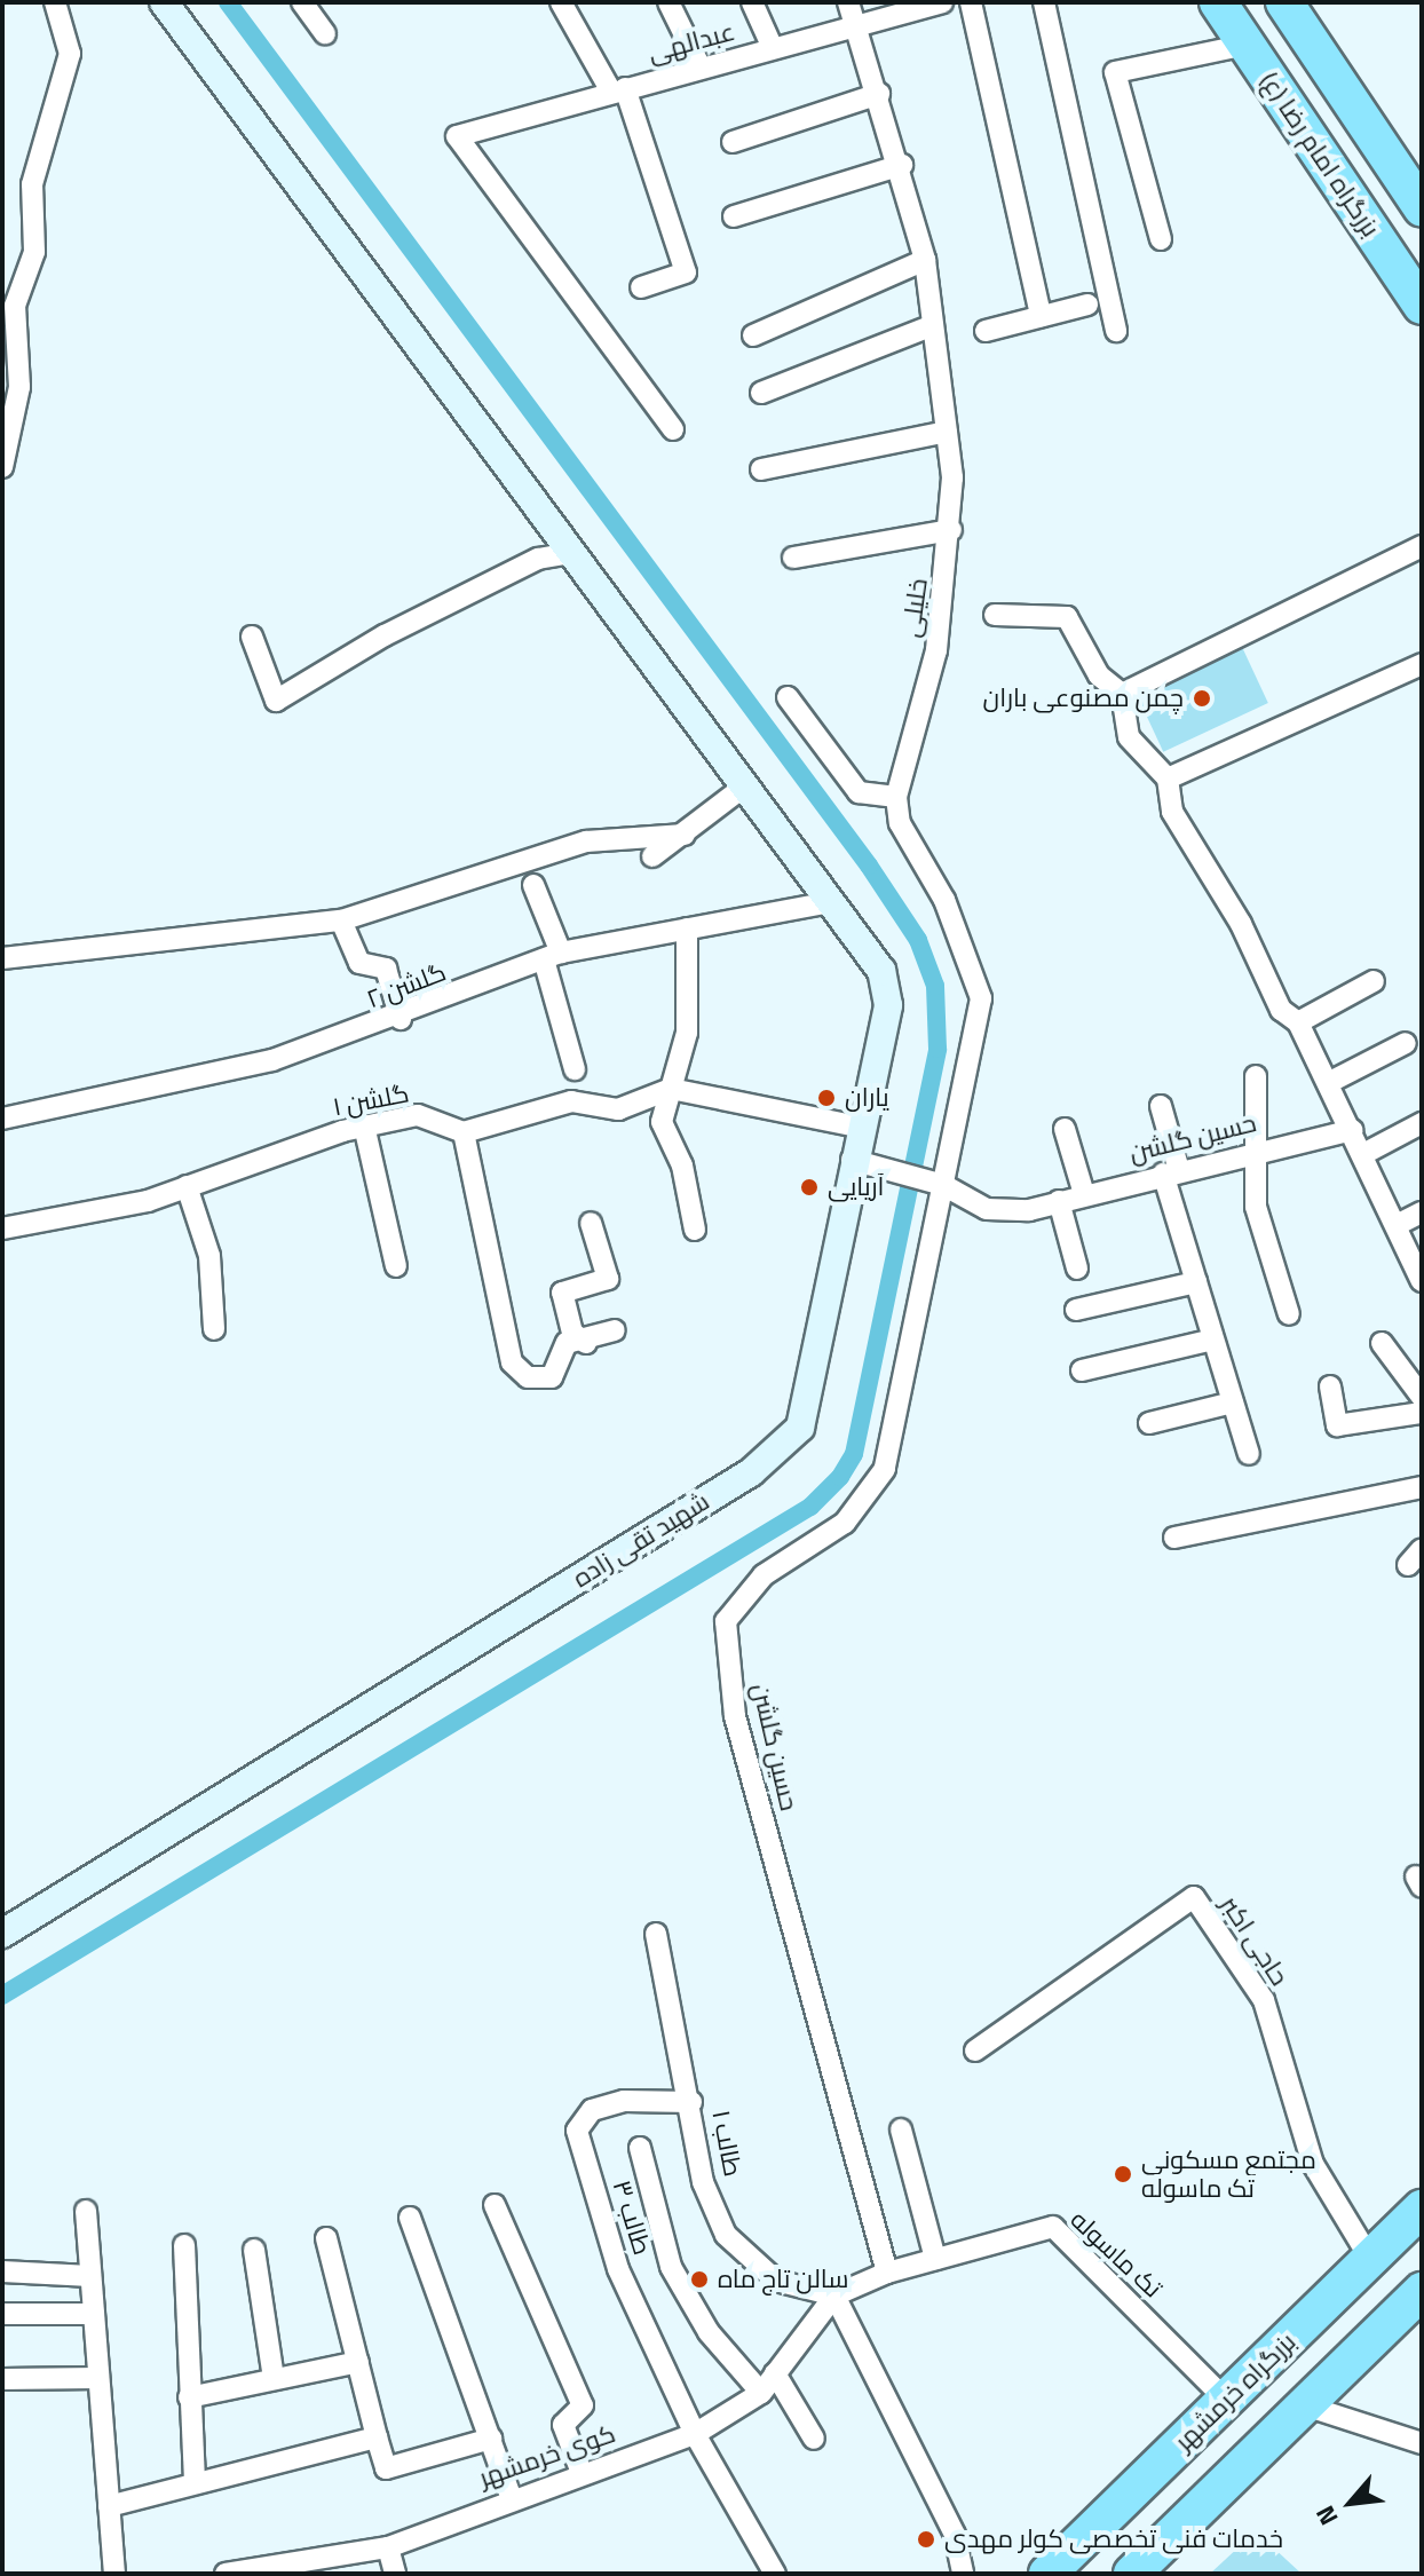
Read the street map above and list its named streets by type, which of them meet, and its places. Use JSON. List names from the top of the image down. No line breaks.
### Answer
{"streets":{"highway":["بزرگراه امام رضا (ع)","بزرگراه خرمشهر"],"main road":["شهید تقی زاده"],"street":["عبدالهی","خلیلی","گلشن ۲","گلشن ۱","حسین گلشن","حاجی اکبر","طالب ۱","طالب ۳","تک ماسوله","کوی خرمشهر"]},"crossings":[["عبدالهی","خلیلی"],["گلشن ۲","شهید تقی زاده"],["حسین گلشن","شهید تقی زاده"],["حسین گلشن","تک ماسوله"],["حسین گلشن","کوی خرمشهر"],["حاجی اکبر","بزرگراه خرمشهر"],["طالب ۱","طالب ۳"],["طالب ۱","کوی خرمشهر"],["طالب ۳","کوی خرمشهر"],["تک ماسوله","بزرگراه خرمشهر"],["تک ماسوله","کوی خرمشهر"]],"places":["چمن مصنوعی باران","یاران","آریایی","مجتمع مسکونی تک ماسوله","سالن تاج ماه","خدمات فنی تخصصی کولر مهدی"],"north":"bottom left"}
